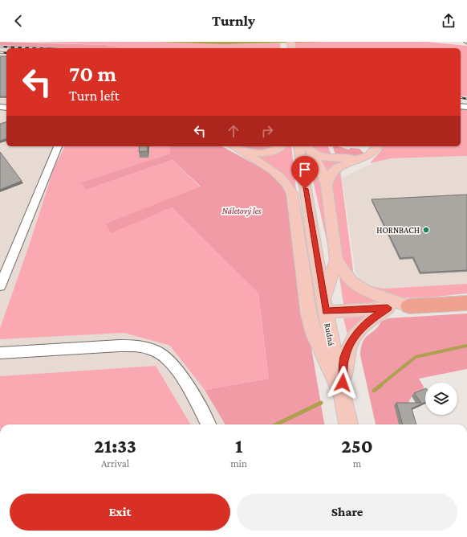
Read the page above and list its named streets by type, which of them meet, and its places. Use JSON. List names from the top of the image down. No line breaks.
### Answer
{"streets":{"main road":["Rudná"]},"parks":["Náletový les"],"places":["HORNBACH"],"page":{"header":"Turnly","turn":["70 m","Turn left"],"eta":["21:33","Arrival","1","min","250","m"],"buttons":["Exit","Share"]}}
